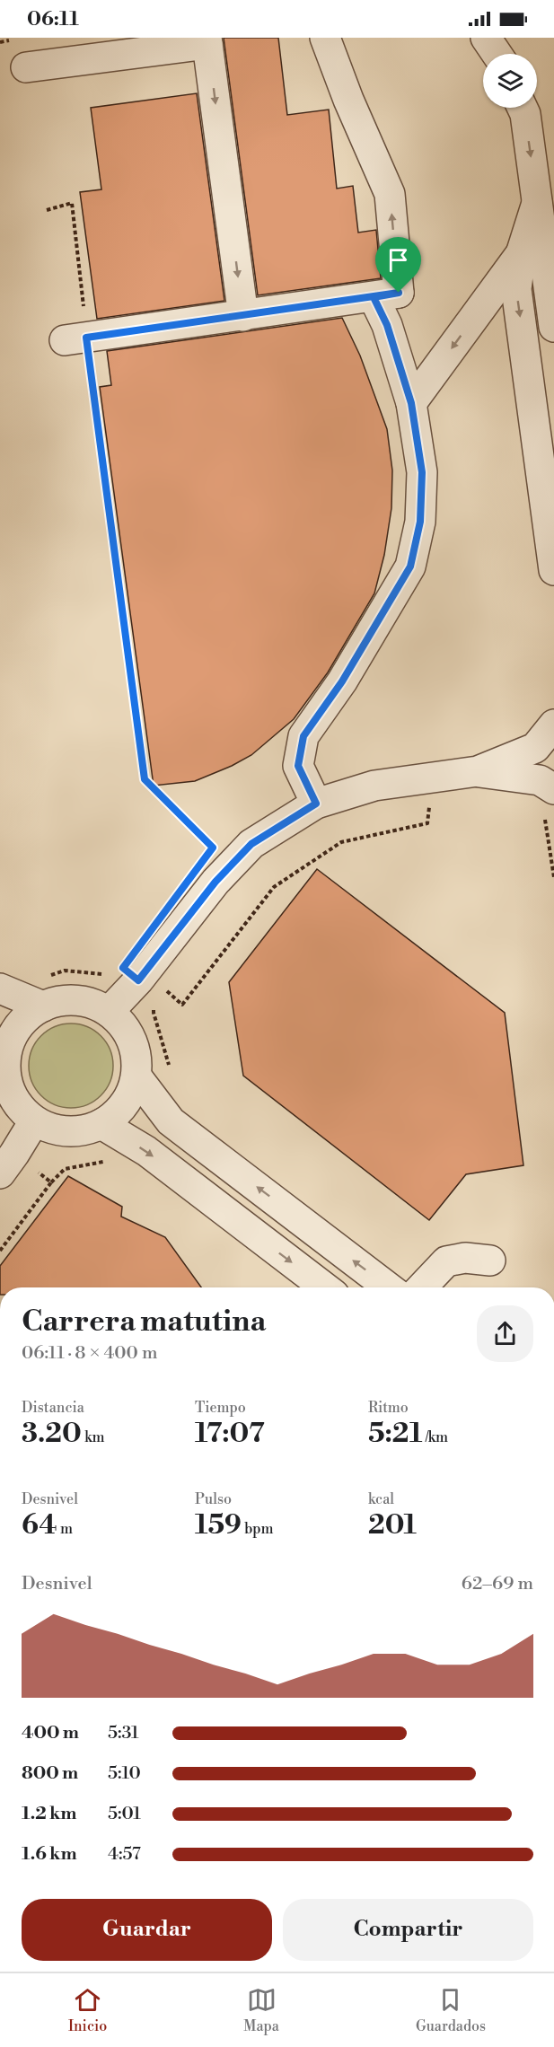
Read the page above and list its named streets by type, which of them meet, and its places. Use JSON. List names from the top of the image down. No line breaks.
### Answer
{"page":{"status":"06:11","heading":["Carrera matutina","06:11 · 8 × 400 m"],"stats":[["Distancia","3.20 km"],["Tiempo","17:07"],["Ritmo","5:21 /km"],["Desnivel","64 m"],["Pulso","159 bpm"],["kcal","201"]],"chart":["Desnivel","62–69 m"],"list":[{"name":"400 m","note":"5:31"},{"name":"800 m","note":"5:10"},{"name":"1.2 km","note":"5:01"},{"name":"1.6 km","note":"4:57"}],"buttons":["Guardar","Compartir"],"tabs":["Inicio","Mapa","Guardados"]}}
